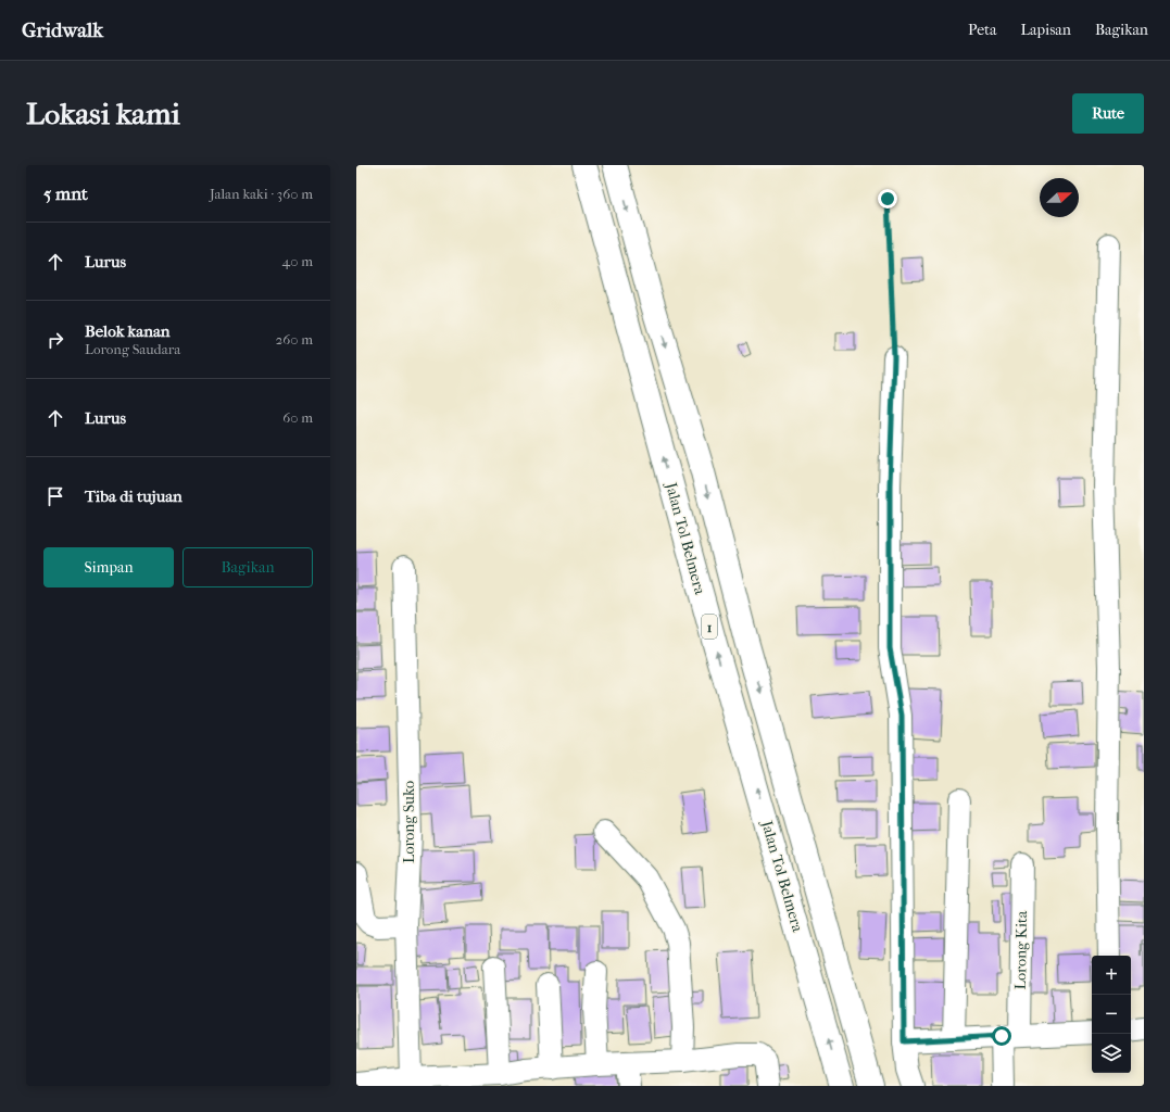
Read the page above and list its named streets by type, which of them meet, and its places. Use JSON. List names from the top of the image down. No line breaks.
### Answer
{"streets":{"highway":["Jalan Tol Belmera","1"],"street":["Lorong Suko","Lorong Kita"]},"north":"right","page":{"header":"Gridwalk","nav":["Peta","Lapisan","Bagikan"],"buttons":["Rute",["Simpan","Bagikan"]],"title":"Lokasi kami","heading":["5 mnt","Jalan kaki · 360 m"],"list":[["Lurus","40 m"],["Belok kanan","Lorong Saudara","260 m"],["Lurus","60 m"],"Tiba di tujuan"],"map_buttons":["+","−"]}}
